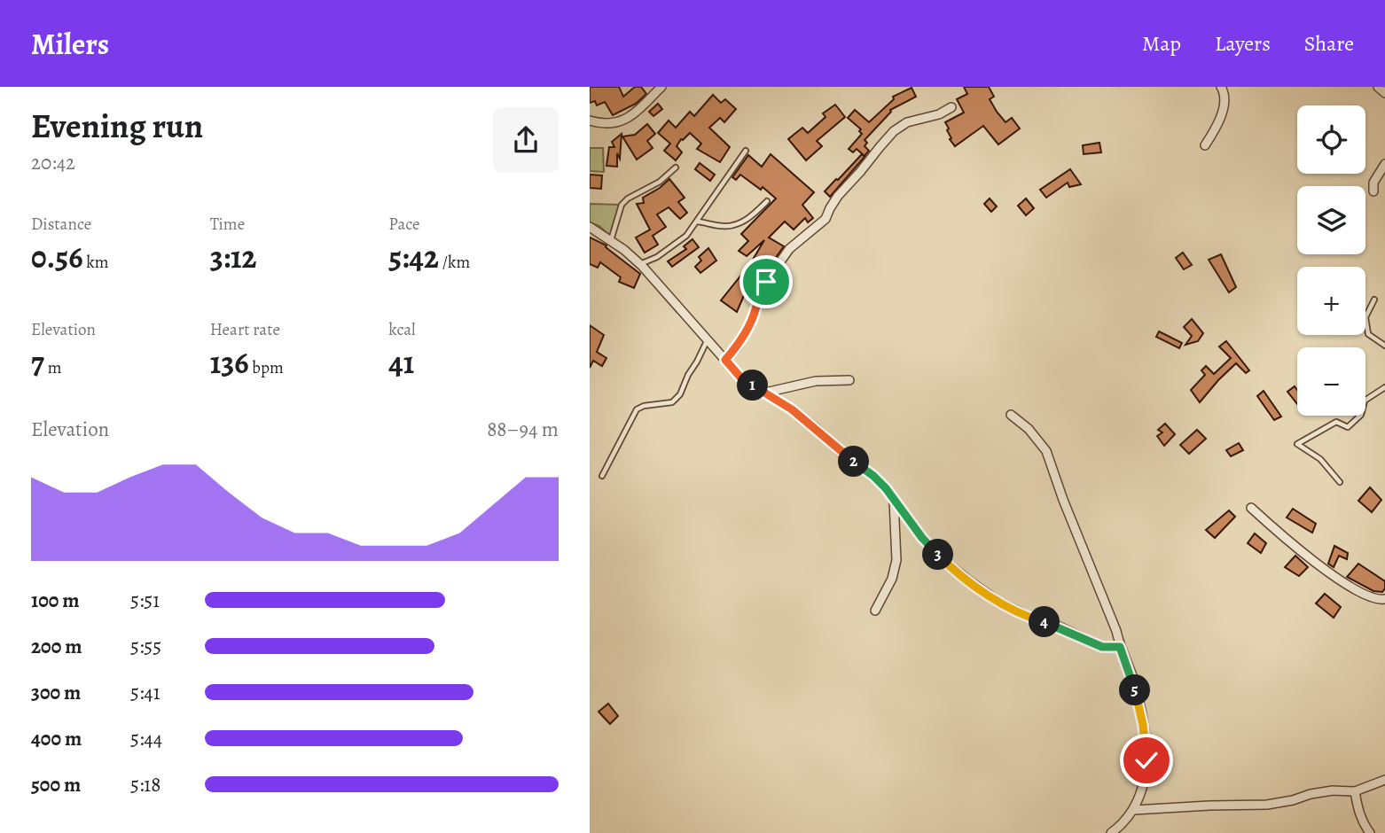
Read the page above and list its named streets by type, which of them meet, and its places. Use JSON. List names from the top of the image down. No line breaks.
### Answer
{"page":{"header":"Milers","nav":["Map","Layers","Share"],"heading":["Evening run","20:42"],"map_buttons":["+","−"],"stats":[["Distance","0.56 km"],["Time","3:12"],["Pace","5:42 /km"],["Elevation","7 m"],["Heart rate","136 bpm"],["kcal","41"]],"pins":["1","2","3","4","5"],"chart":["Elevation","88–94 m"],"list":[{"name":"100 m","note":"5:51"},{"name":"200 m","note":"5:55"},{"name":"300 m","note":"5:41"},{"name":"400 m","note":"5:44"},{"name":"500 m","note":"5:18"}]}}
